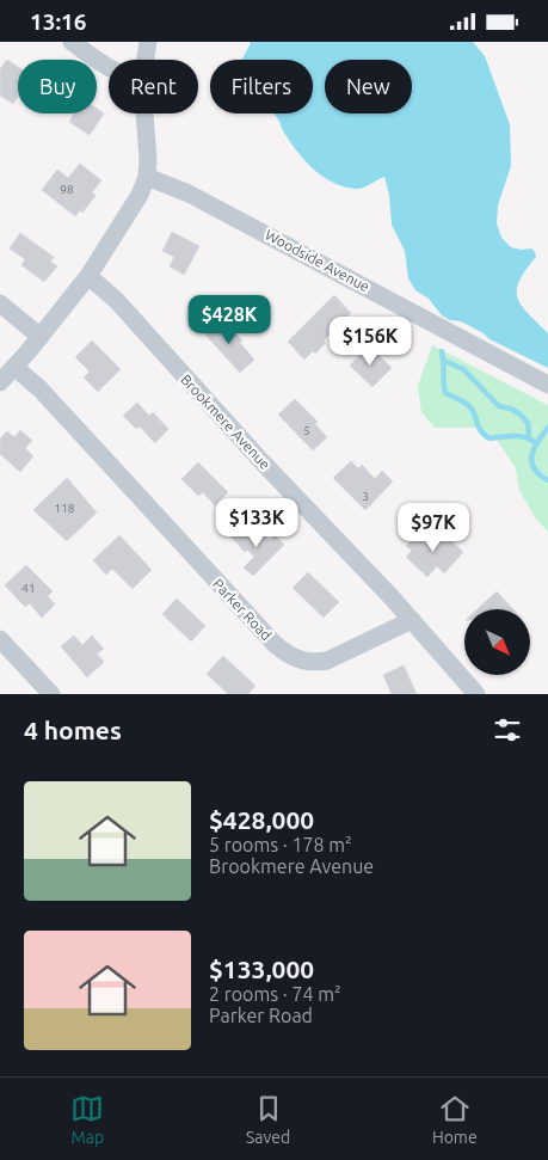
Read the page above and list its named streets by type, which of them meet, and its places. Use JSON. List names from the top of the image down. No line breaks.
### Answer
{"streets":{"street":["Woodside Avenue","Brookmere Avenue","Parker Road"]},"crossings":[["Brookmere Avenue","Parker Road"]],"house_numbers":["98","5","3","118","41"],"north":"bottom right","page":{"status":"13:16","chip":["Buy","Rent","Filters","New"],"price":["$428K","$156K","$133K","$97K"],"heading":"4 homes","list":[{"name":"$428,000","note":"5 rooms · 178 m² · Brookmere Avenue"},{"name":"$133,000","note":"2 rooms · 74 m² · Parker Road"}],"tabs":["Map","Saved","Home"]}}
